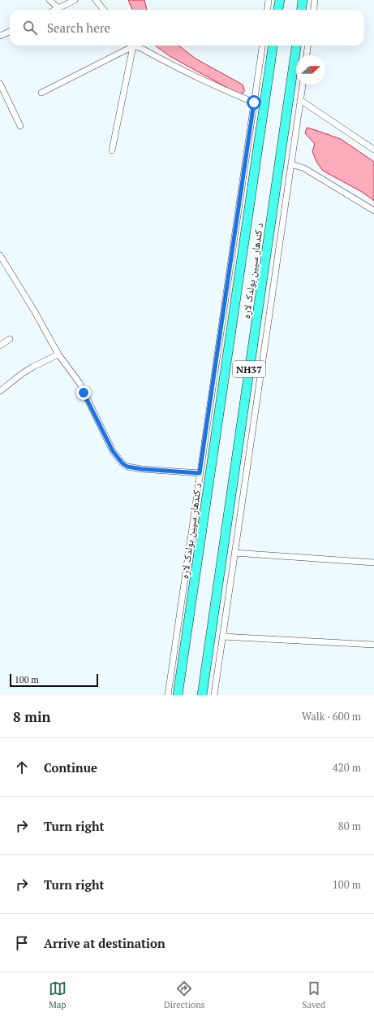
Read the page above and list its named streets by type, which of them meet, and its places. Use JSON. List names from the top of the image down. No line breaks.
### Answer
{"streets":{"highway":["د کندهار سپین بولدک لاره","NH37"]},"scale_bar":"100 m","north":"right","page":{"search":"Search here","scale":"100 m","heading":["8 min","Walk · 600 m"],"list":[["Continue","420 m"],["Turn right","80 m"],["Turn right","100 m"],"Arrive at destination"],"nav":["Map","Directions","Saved"]}}
